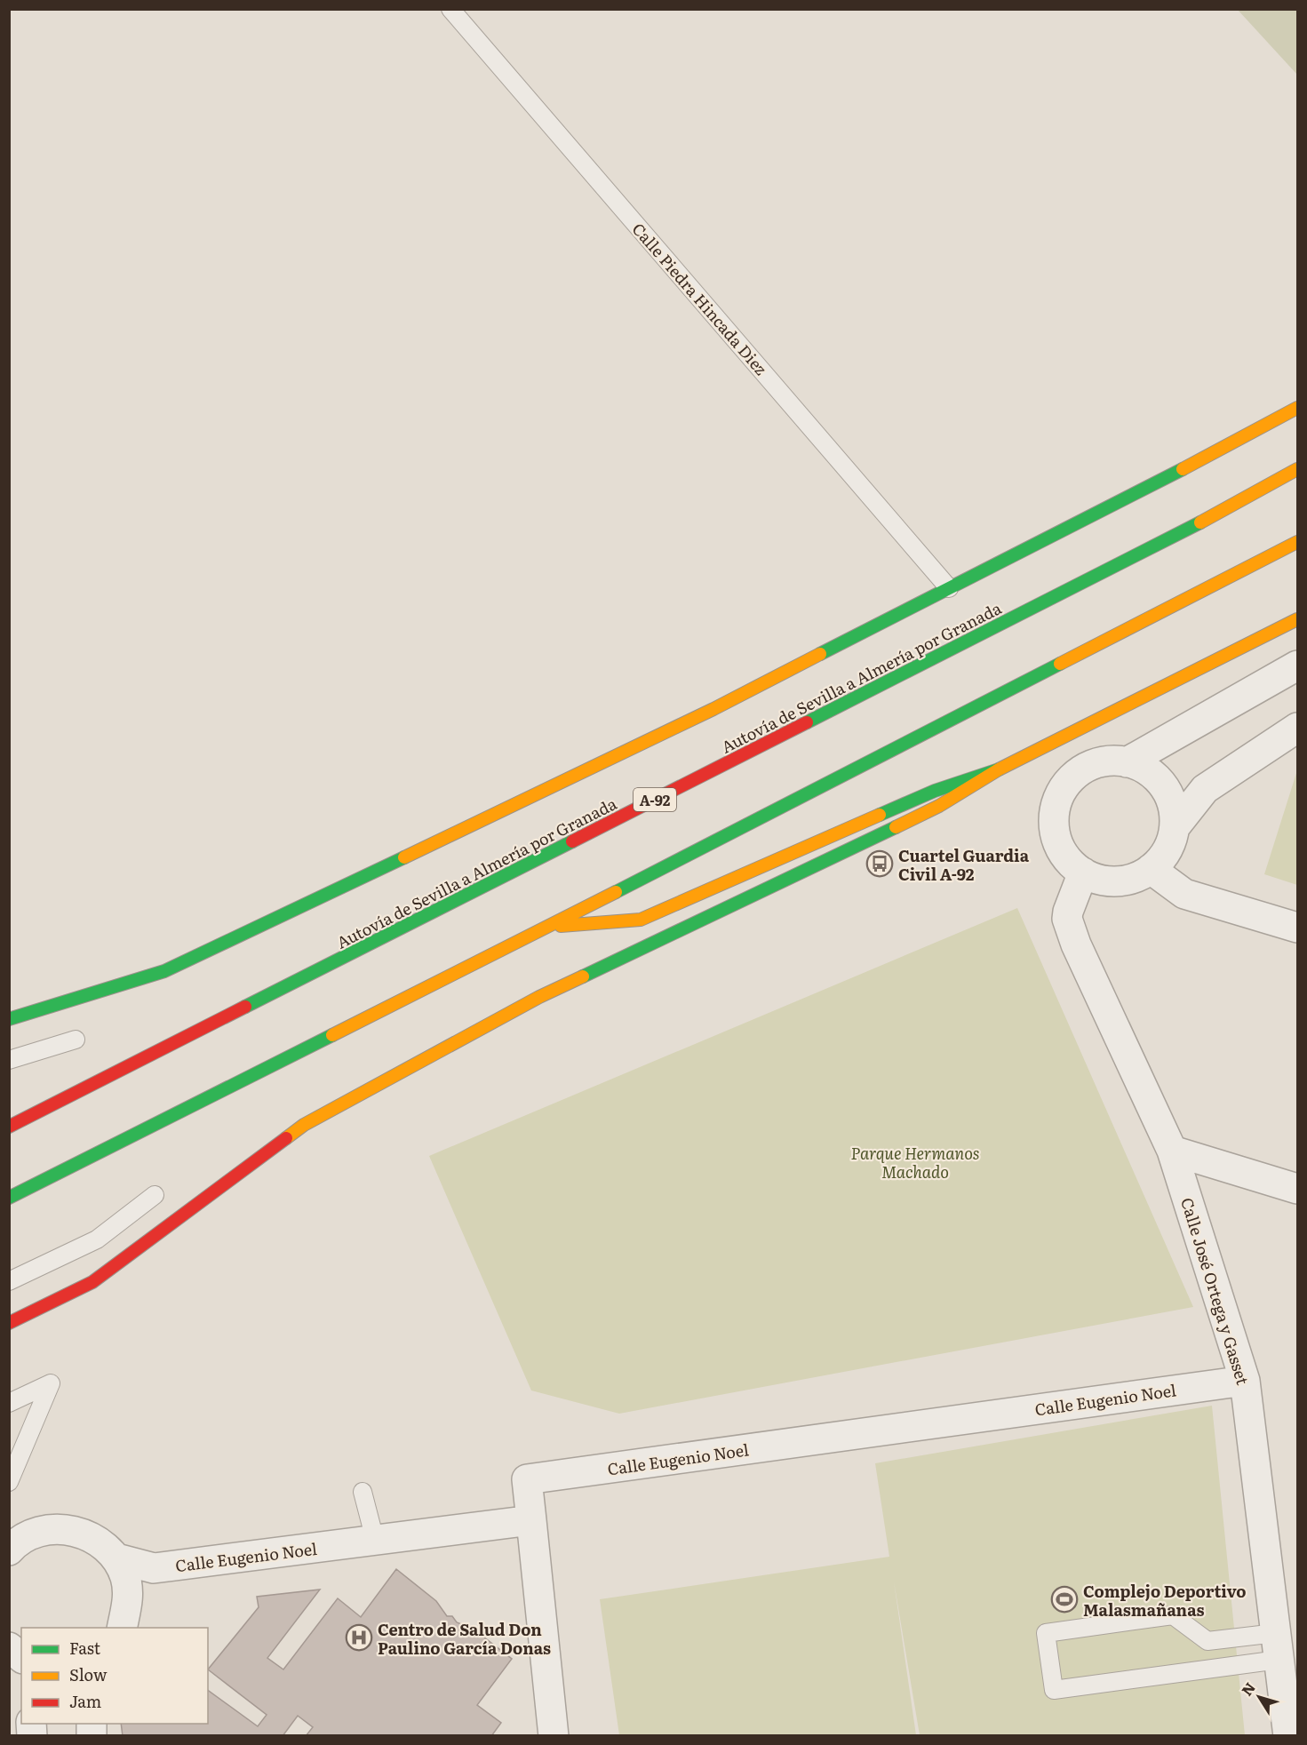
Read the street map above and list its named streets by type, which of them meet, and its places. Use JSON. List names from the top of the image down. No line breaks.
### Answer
{"streets":{"main road":["Autovía de Sevilla a Almería por Granada","A-92"],"street":["Calle José Ortega y Gasset","Calle Eugenio Noel"],"lane":["Calle Piedra Hincada Diez"]},"crossings":[["Calle José Ortega y Gasset","Calle Eugenio Noel"]],"parks":["Parque Hermanos Machado"],"places":{"bus stop":["Cuartel Guardia Civil A-92"],"sports":["Complejo Deportivo Malasmañanas"],"hospital":["Centro de Salud Don Paulino García Donas"]},"legend":["Fast","Slow","Jam"],"north":"top left"}
